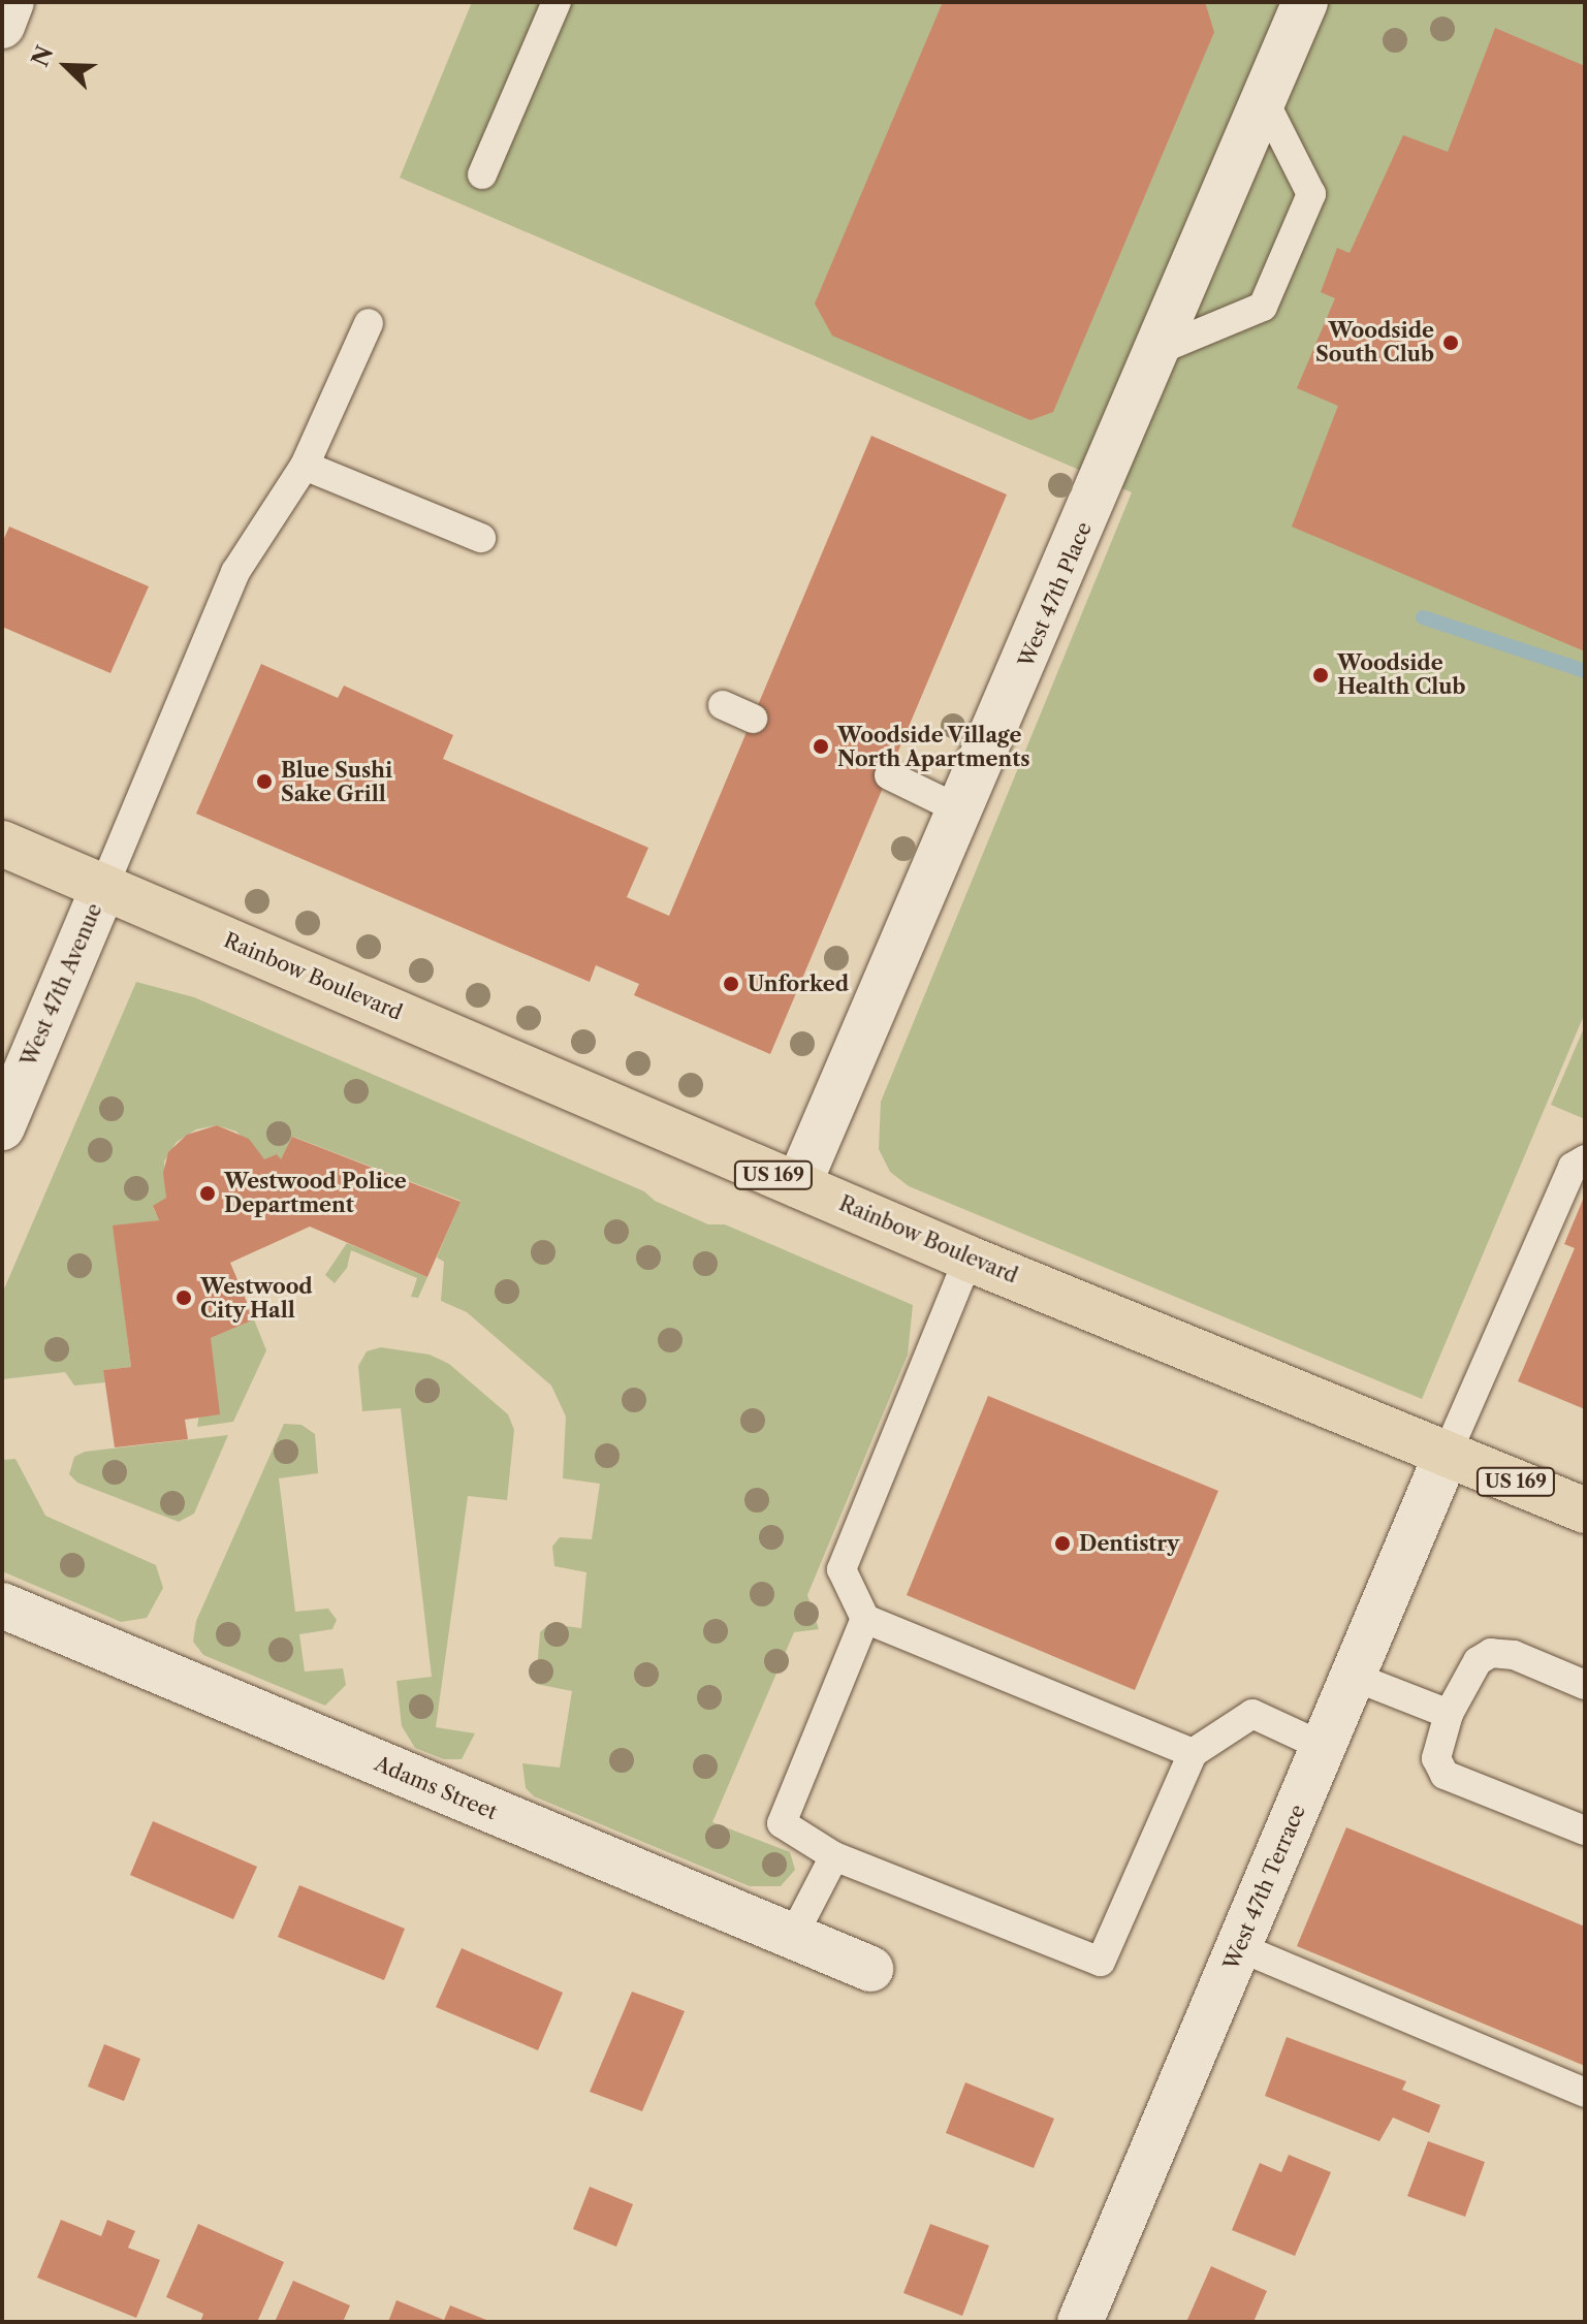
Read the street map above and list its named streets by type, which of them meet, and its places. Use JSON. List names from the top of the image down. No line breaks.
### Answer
{"streets":{"main road":["Rainbow Boulevard","US 169"],"street":["West 47th Place","West 47th Avenue","Adams Street","West 47th Terrace"]},"crossings":[["West 47th Place","Rainbow Boulevard"],["Rainbow Boulevard","West 47th Avenue"],["Rainbow Boulevard","West 47th Terrace"]],"places":["Woodside South Club","Woodside Health Club","Woodside Village North Apartments","Blue Sushi Sake Grill","Unforked","Westwood Police Department","Westwood City Hall","Dentistry"],"north":"top left"}
